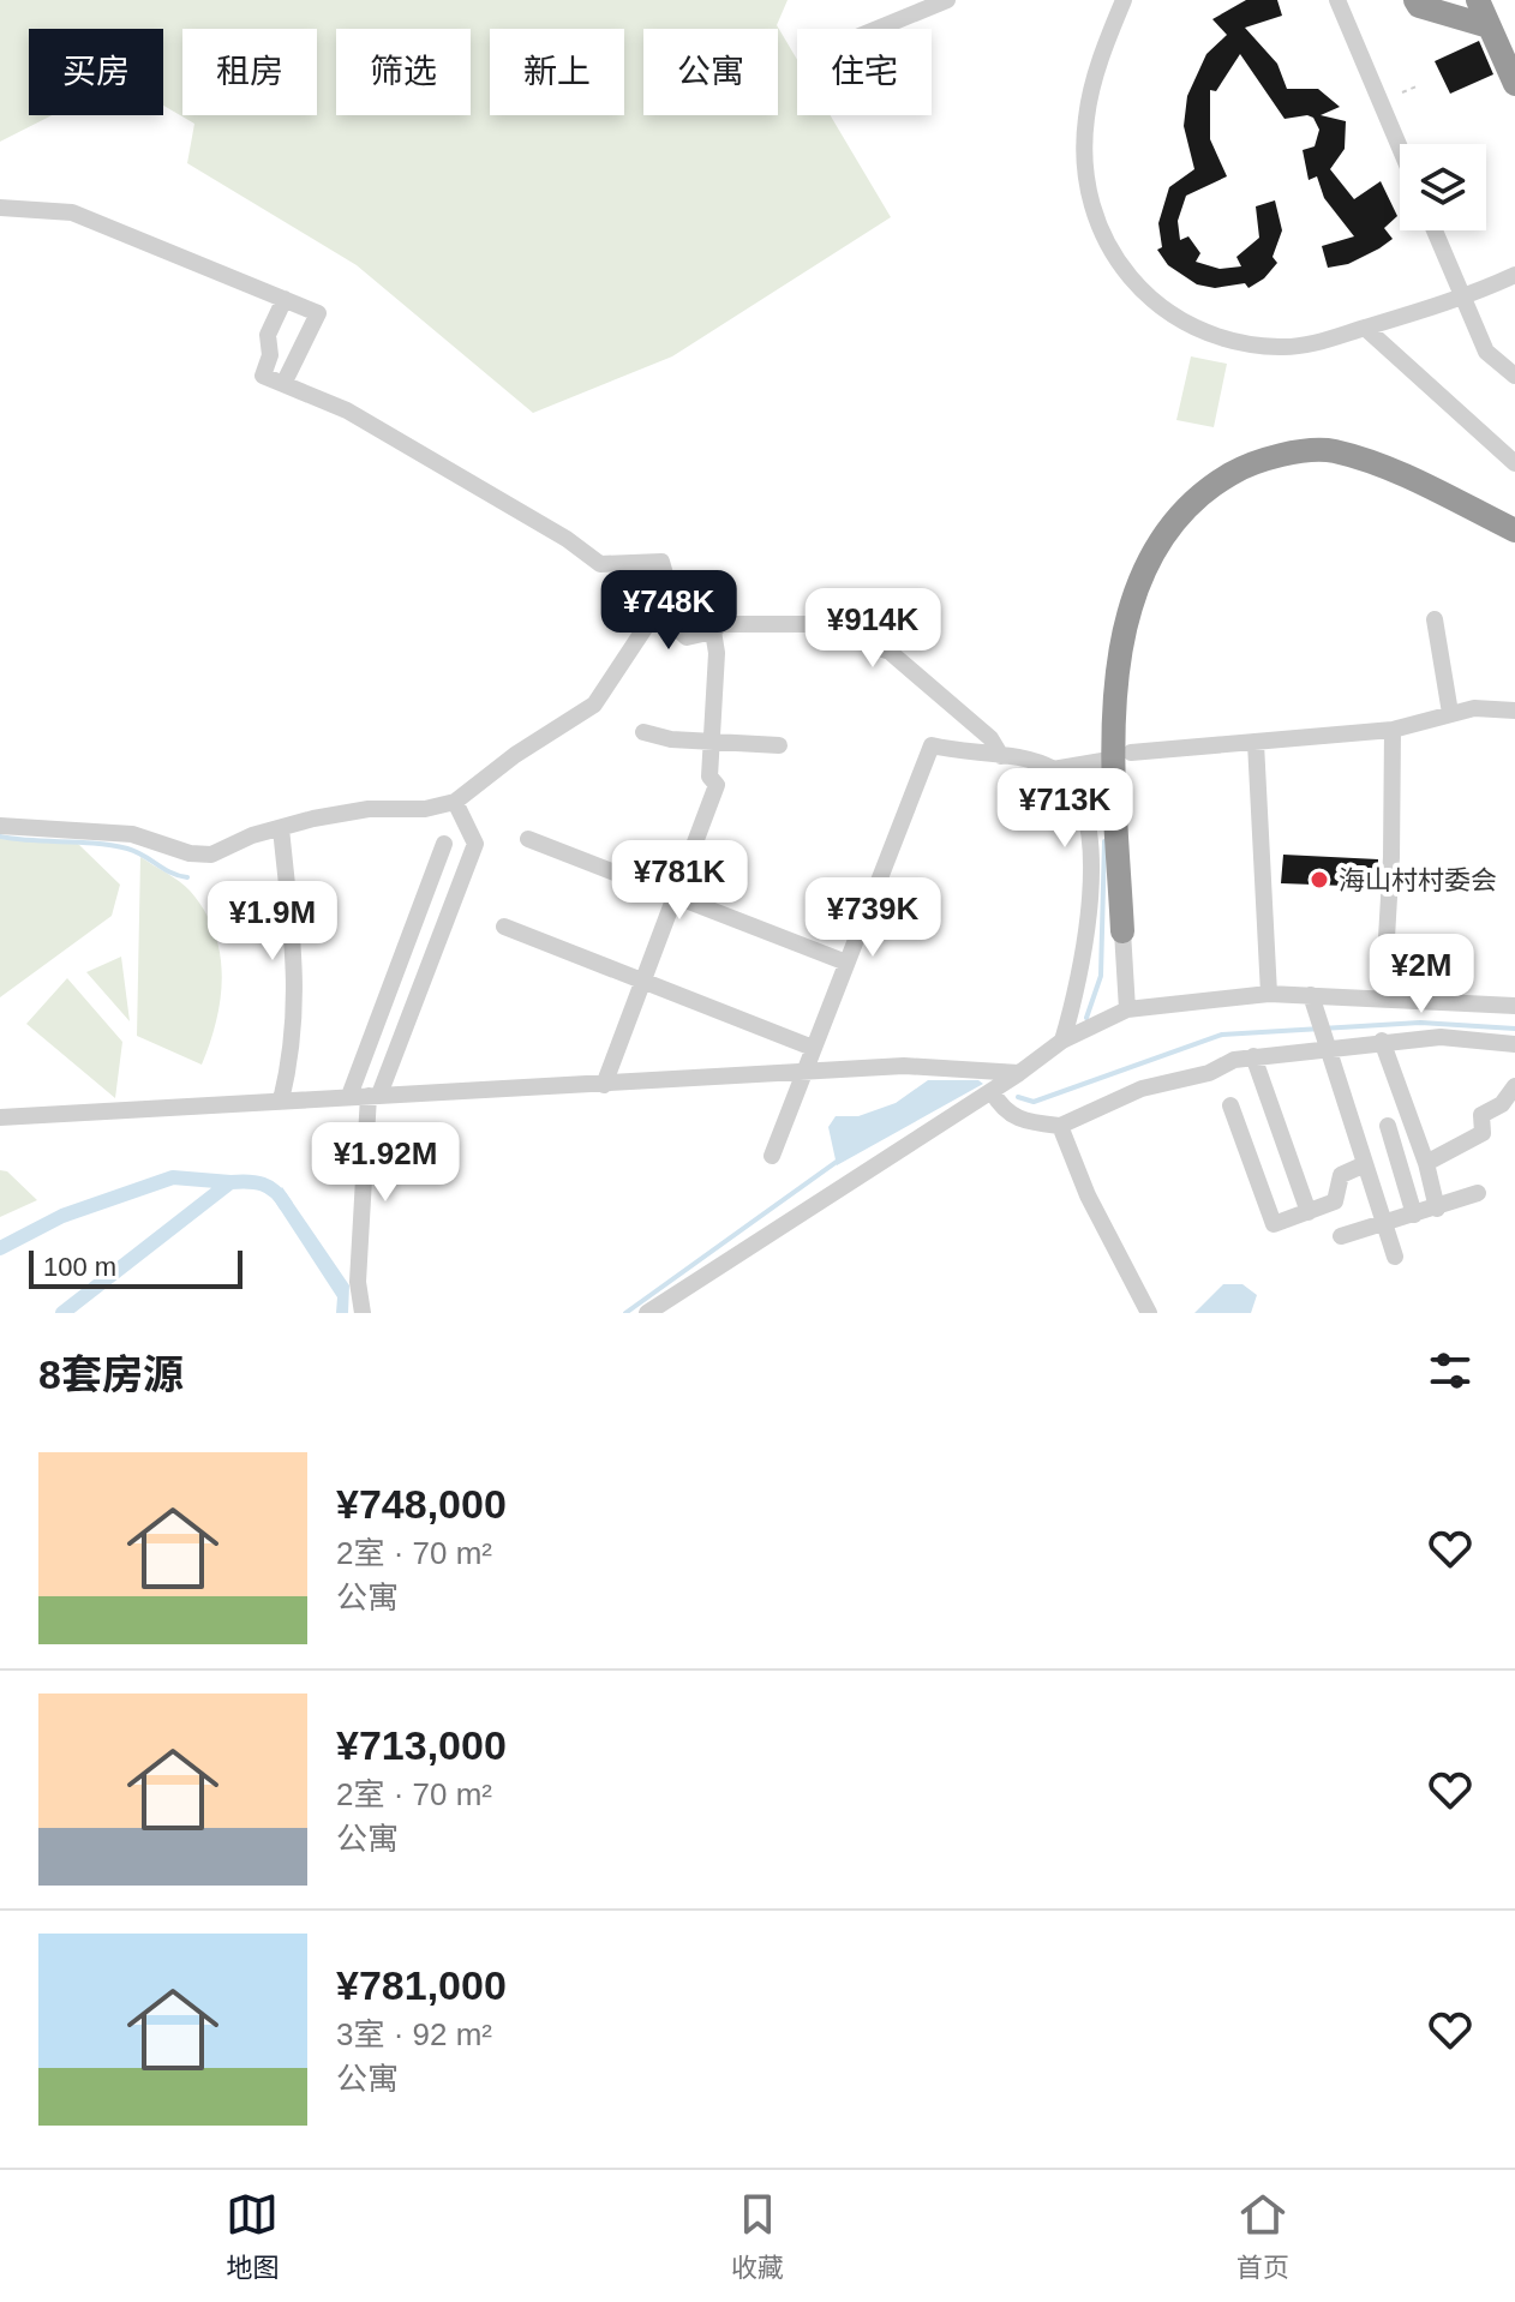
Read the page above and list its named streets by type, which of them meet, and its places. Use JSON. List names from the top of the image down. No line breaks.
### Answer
{"places":["海山村村委会"],"scale_bar":"100 m","page":{"chip":["买房","租房","筛选","新上","公寓","住宅"],"price":["¥748K","¥914K","¥713K","¥781K","¥739K","¥1.9M","¥2M","¥1.92M"],"scale":"100 m","heading":"8套房源","list":[{"name":"¥748,000","note":"2室 · 70 m² · 公寓"},{"name":"¥713,000","note":"2室 · 70 m² · 公寓"},{"name":"¥781,000","note":"3室 · 92 m² · 公寓"}],"tabs":["地图","收藏","首页"]}}
